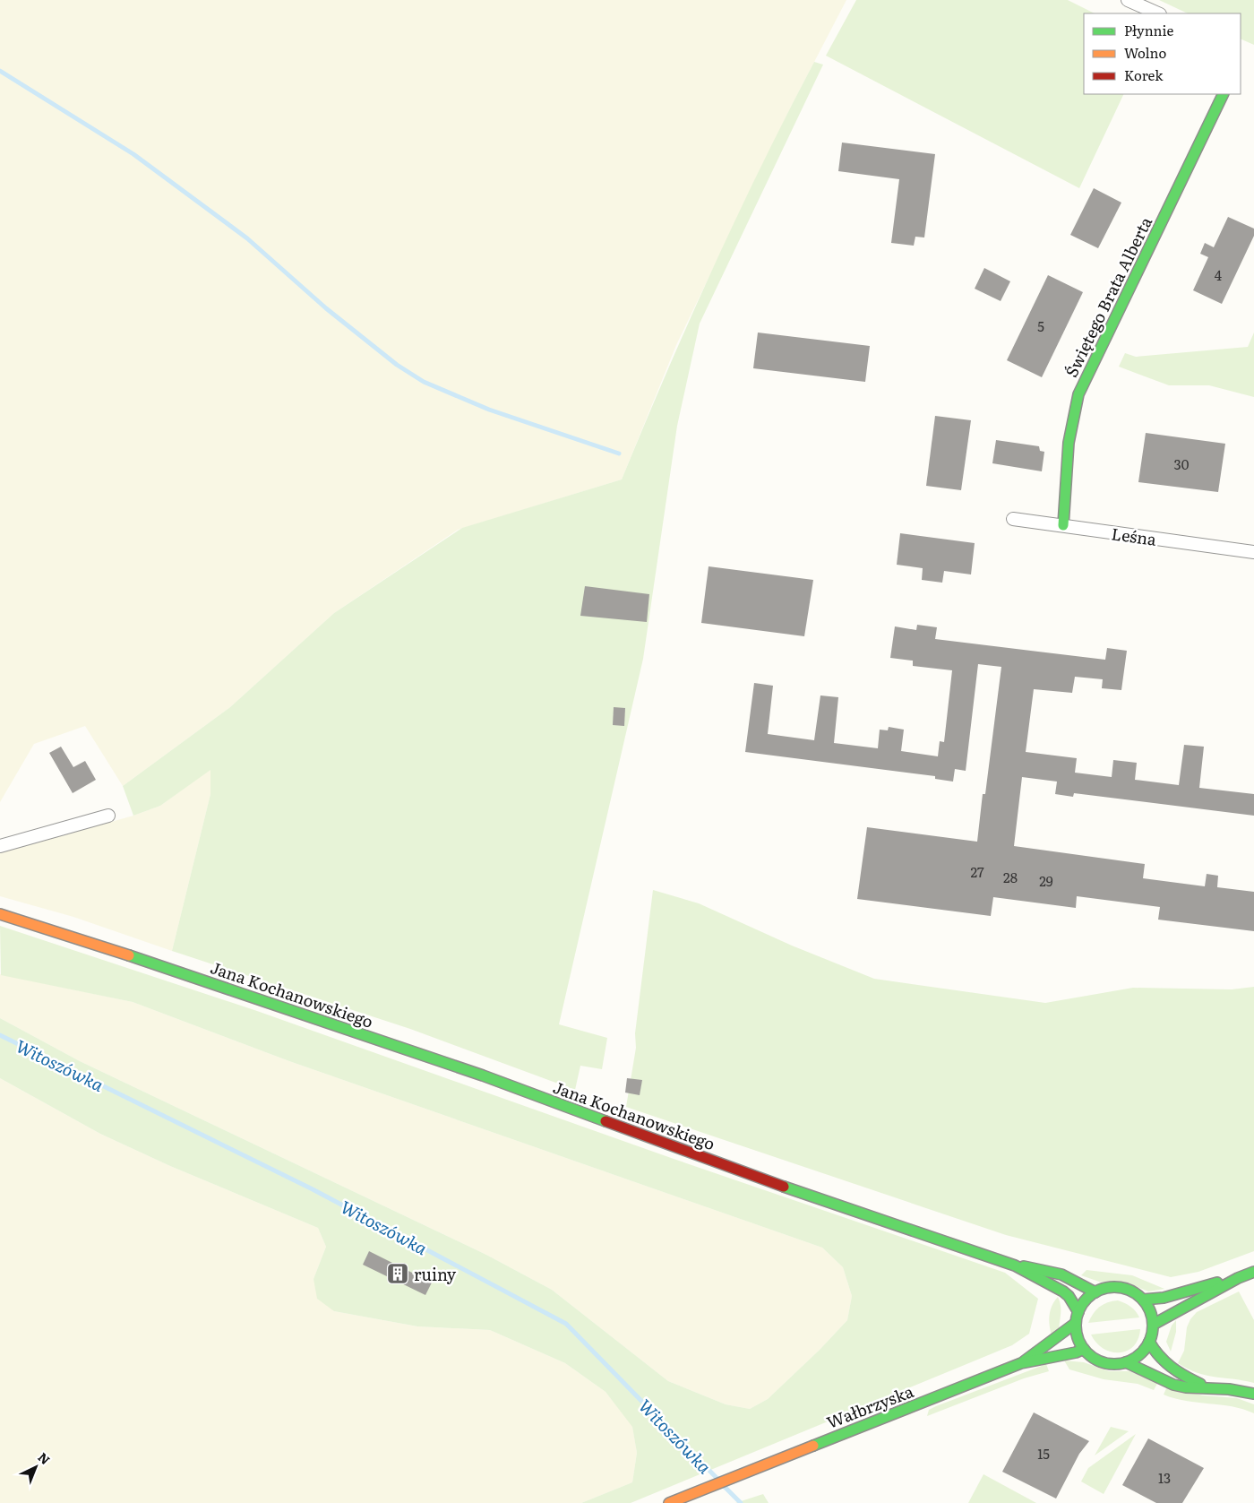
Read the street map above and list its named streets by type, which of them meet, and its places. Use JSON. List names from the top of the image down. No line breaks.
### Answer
{"streets":{"street":["Świętego Brata Alberta","Leśna","Jana Kochanowskiego","Wałbrzyska"]},"crossings":[["Świętego Brata Alberta","Leśna"],["Jana Kochanowskiego","Wałbrzyska"]],"water":["Witoszówka"],"places":{"building":["ruiny"]},"house_numbers":["4","5","30","27","28","29","15","13"],"legend":["Płynnie","Wolno","Korek"],"north":"top right"}
